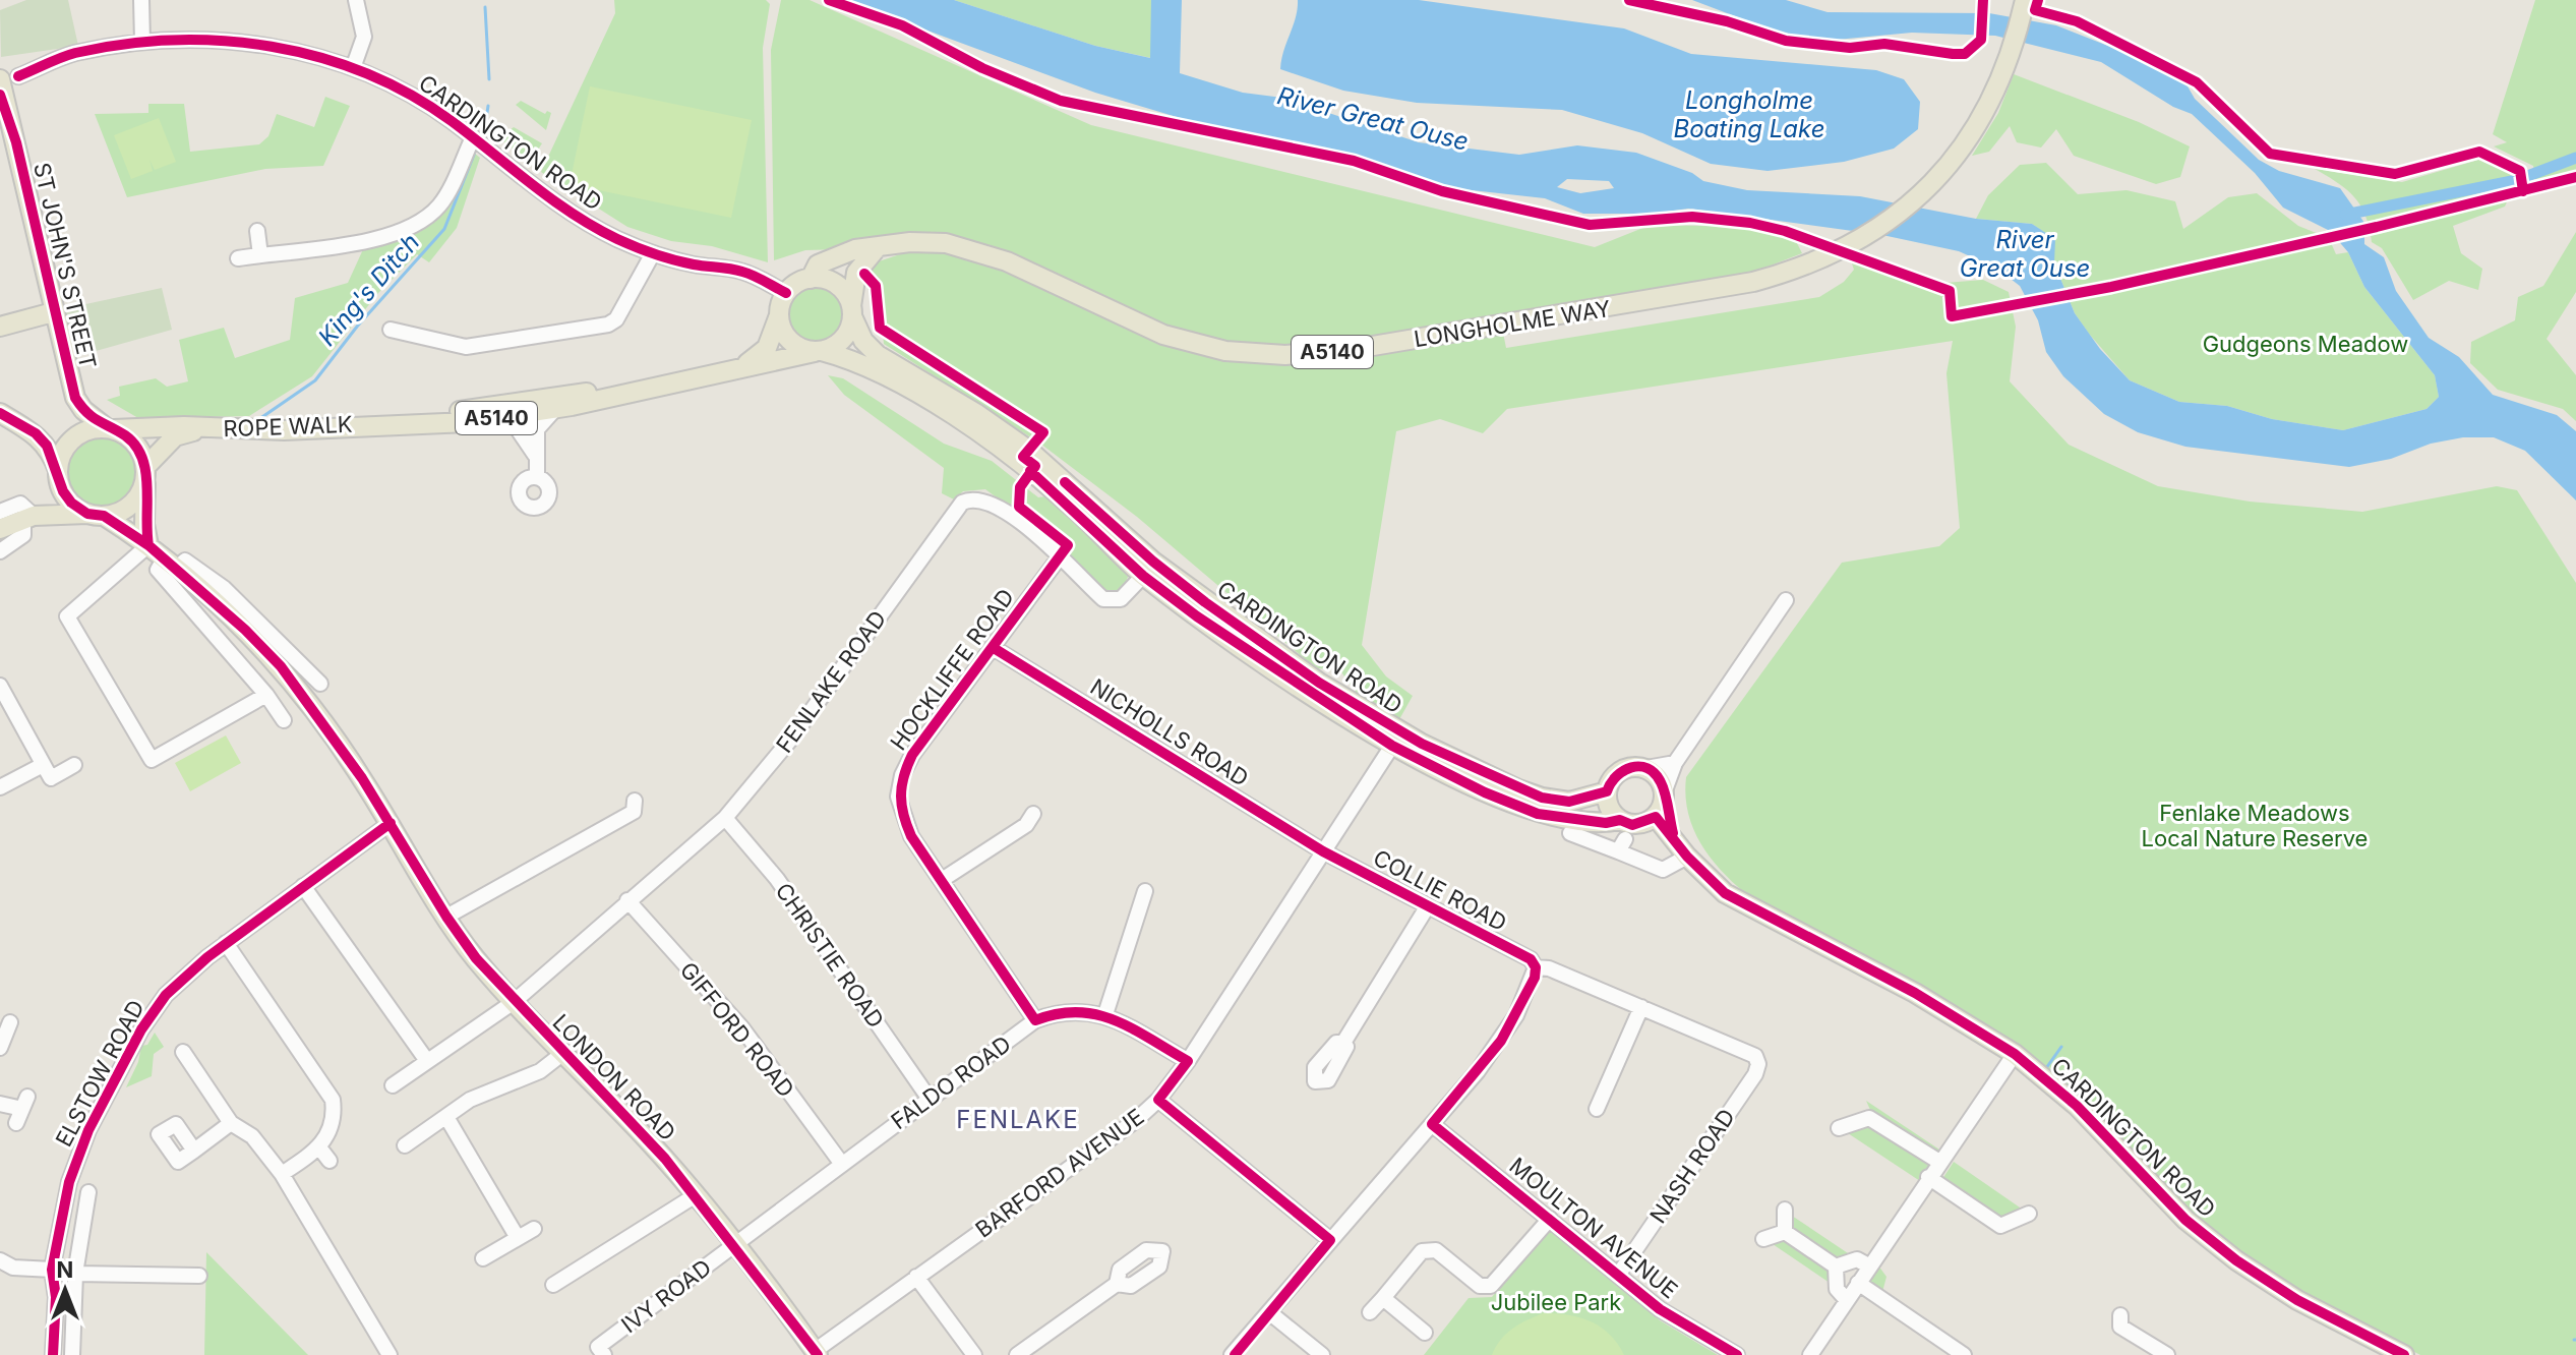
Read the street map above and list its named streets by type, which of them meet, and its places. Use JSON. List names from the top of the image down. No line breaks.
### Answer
{"streets":{"main road":["CARDINGTON ROAD","ST JOHN'S STREET","LONGHOLME WAY","A5140","ROPE WALK","LONDON ROAD"],"street":["HOCKLIFFE ROAD","FENLAKE ROAD","NICHOLLS ROAD","COLLIE ROAD","CHRISTIE ROAD","GIFFORD ROAD","ELSTOW ROAD","FALDO ROAD","NASH ROAD","BARFORD AVENUE","MOULTON AVENUE","IVY ROAD"]},"crossings":[["CARDINGTON ROAD","ST JOHN'S STREET"],["CARDINGTON ROAD","LONGHOLME WAY"],["CARDINGTON ROAD","ROPE WALK"],["CARDINGTON ROAD","FENLAKE ROAD"],["CARDINGTON ROAD","BARFORD AVENUE"],["ST JOHN'S STREET","ROPE WALK"],["ST JOHN'S STREET","LONDON ROAD"],["LONGHOLME WAY","ROPE WALK"],["ROPE WALK","LONDON ROAD"],["HOCKLIFFE ROAD","FENLAKE ROAD"],["HOCKLIFFE ROAD","NICHOLLS ROAD"],["HOCKLIFFE ROAD","FALDO ROAD"],["FENLAKE ROAD","CHRISTIE ROAD"],["FENLAKE ROAD","GIFFORD ROAD"],["FENLAKE ROAD","LONDON ROAD"],["NICHOLLS ROAD","COLLIE ROAD"],["NICHOLLS ROAD","BARFORD AVENUE"],["COLLIE ROAD","NASH ROAD"],["COLLIE ROAD","BARFORD AVENUE"],["CHRISTIE ROAD","FALDO ROAD"],["GIFFORD ROAD","FALDO ROAD"],["ELSTOW ROAD","LONDON ROAD"],["LONDON ROAD","FALDO ROAD"],["LONDON ROAD","BARFORD AVENUE"],["LONDON ROAD","IVY ROAD"],["FALDO ROAD","BARFORD AVENUE"],["FALDO ROAD","IVY ROAD"],["NASH ROAD","MOULTON AVENUE"]],"districts":["FENLAKE"],"water":["Longholme Boating Lake","River Great Ouse","King's Ditch"],"parks":["Gudgeons Meadow","Fenlake Meadows Local Nature Reserve","Jubilee Park"],"north":"top"}
